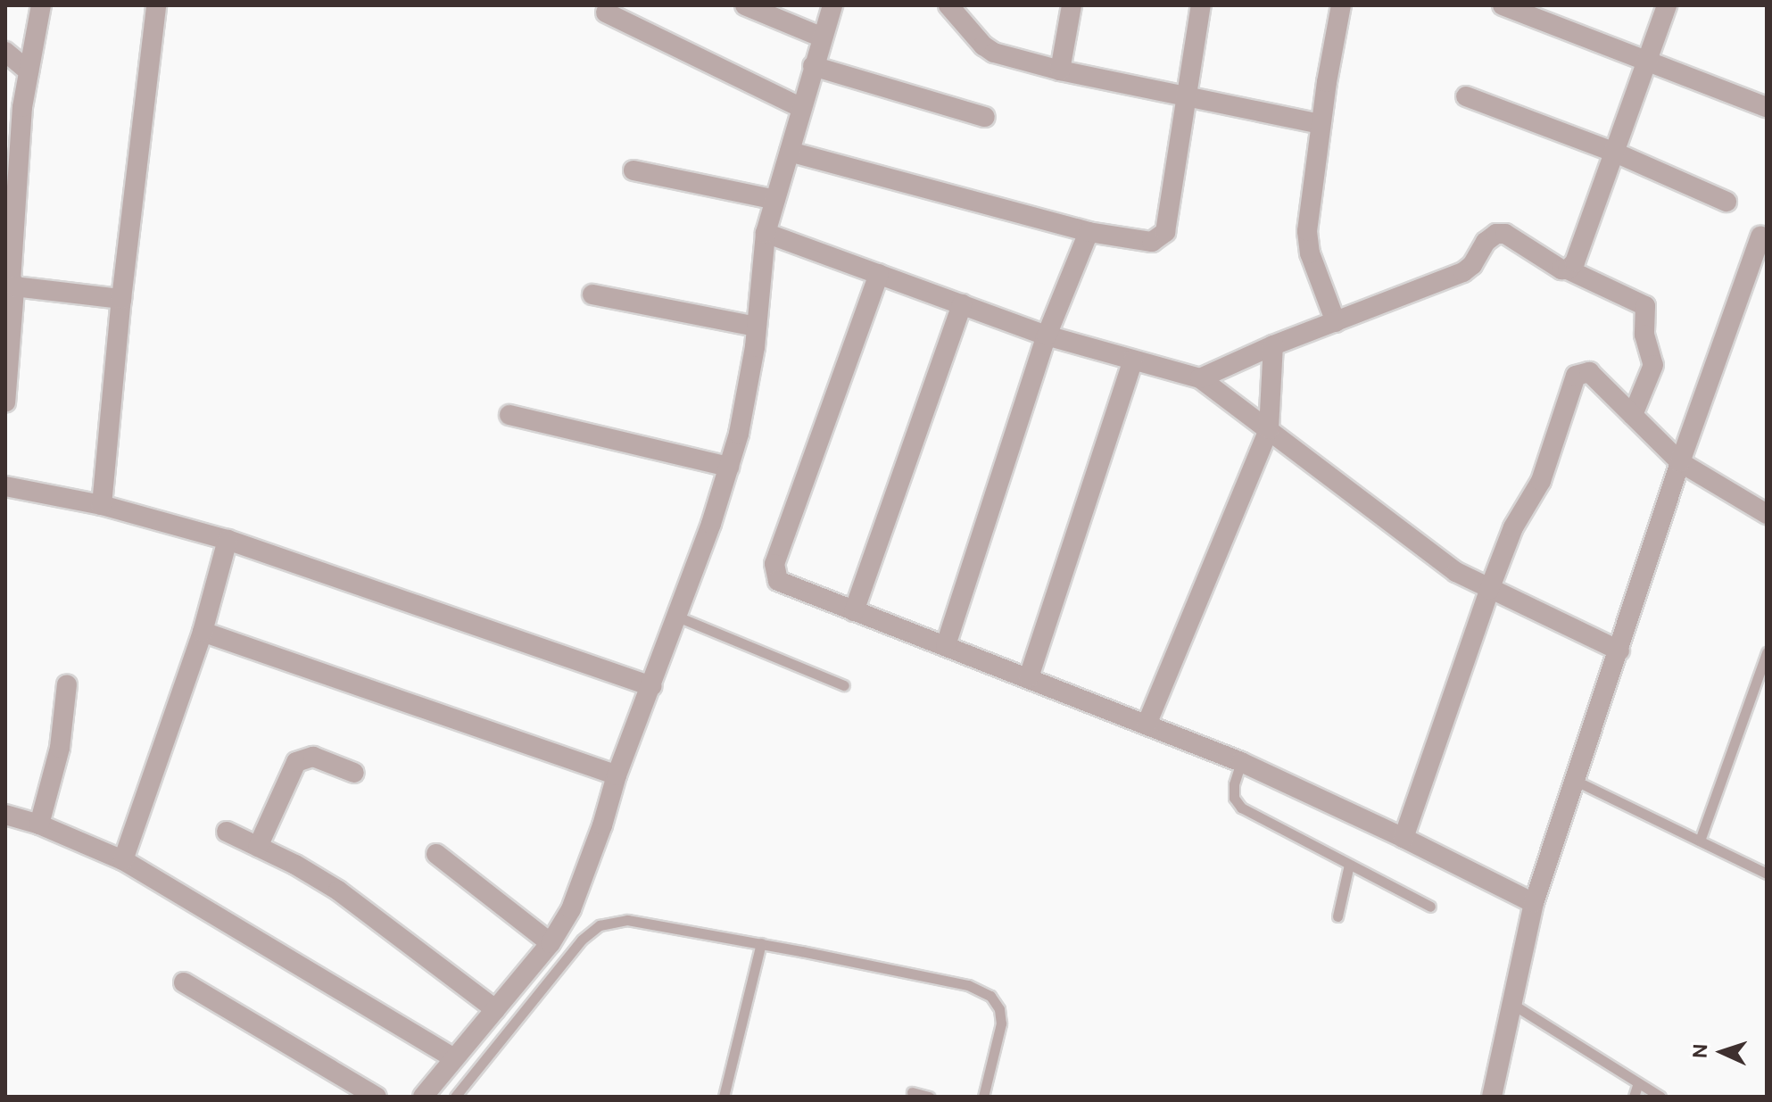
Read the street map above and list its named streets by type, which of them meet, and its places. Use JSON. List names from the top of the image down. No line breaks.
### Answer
{"north":"left"}
